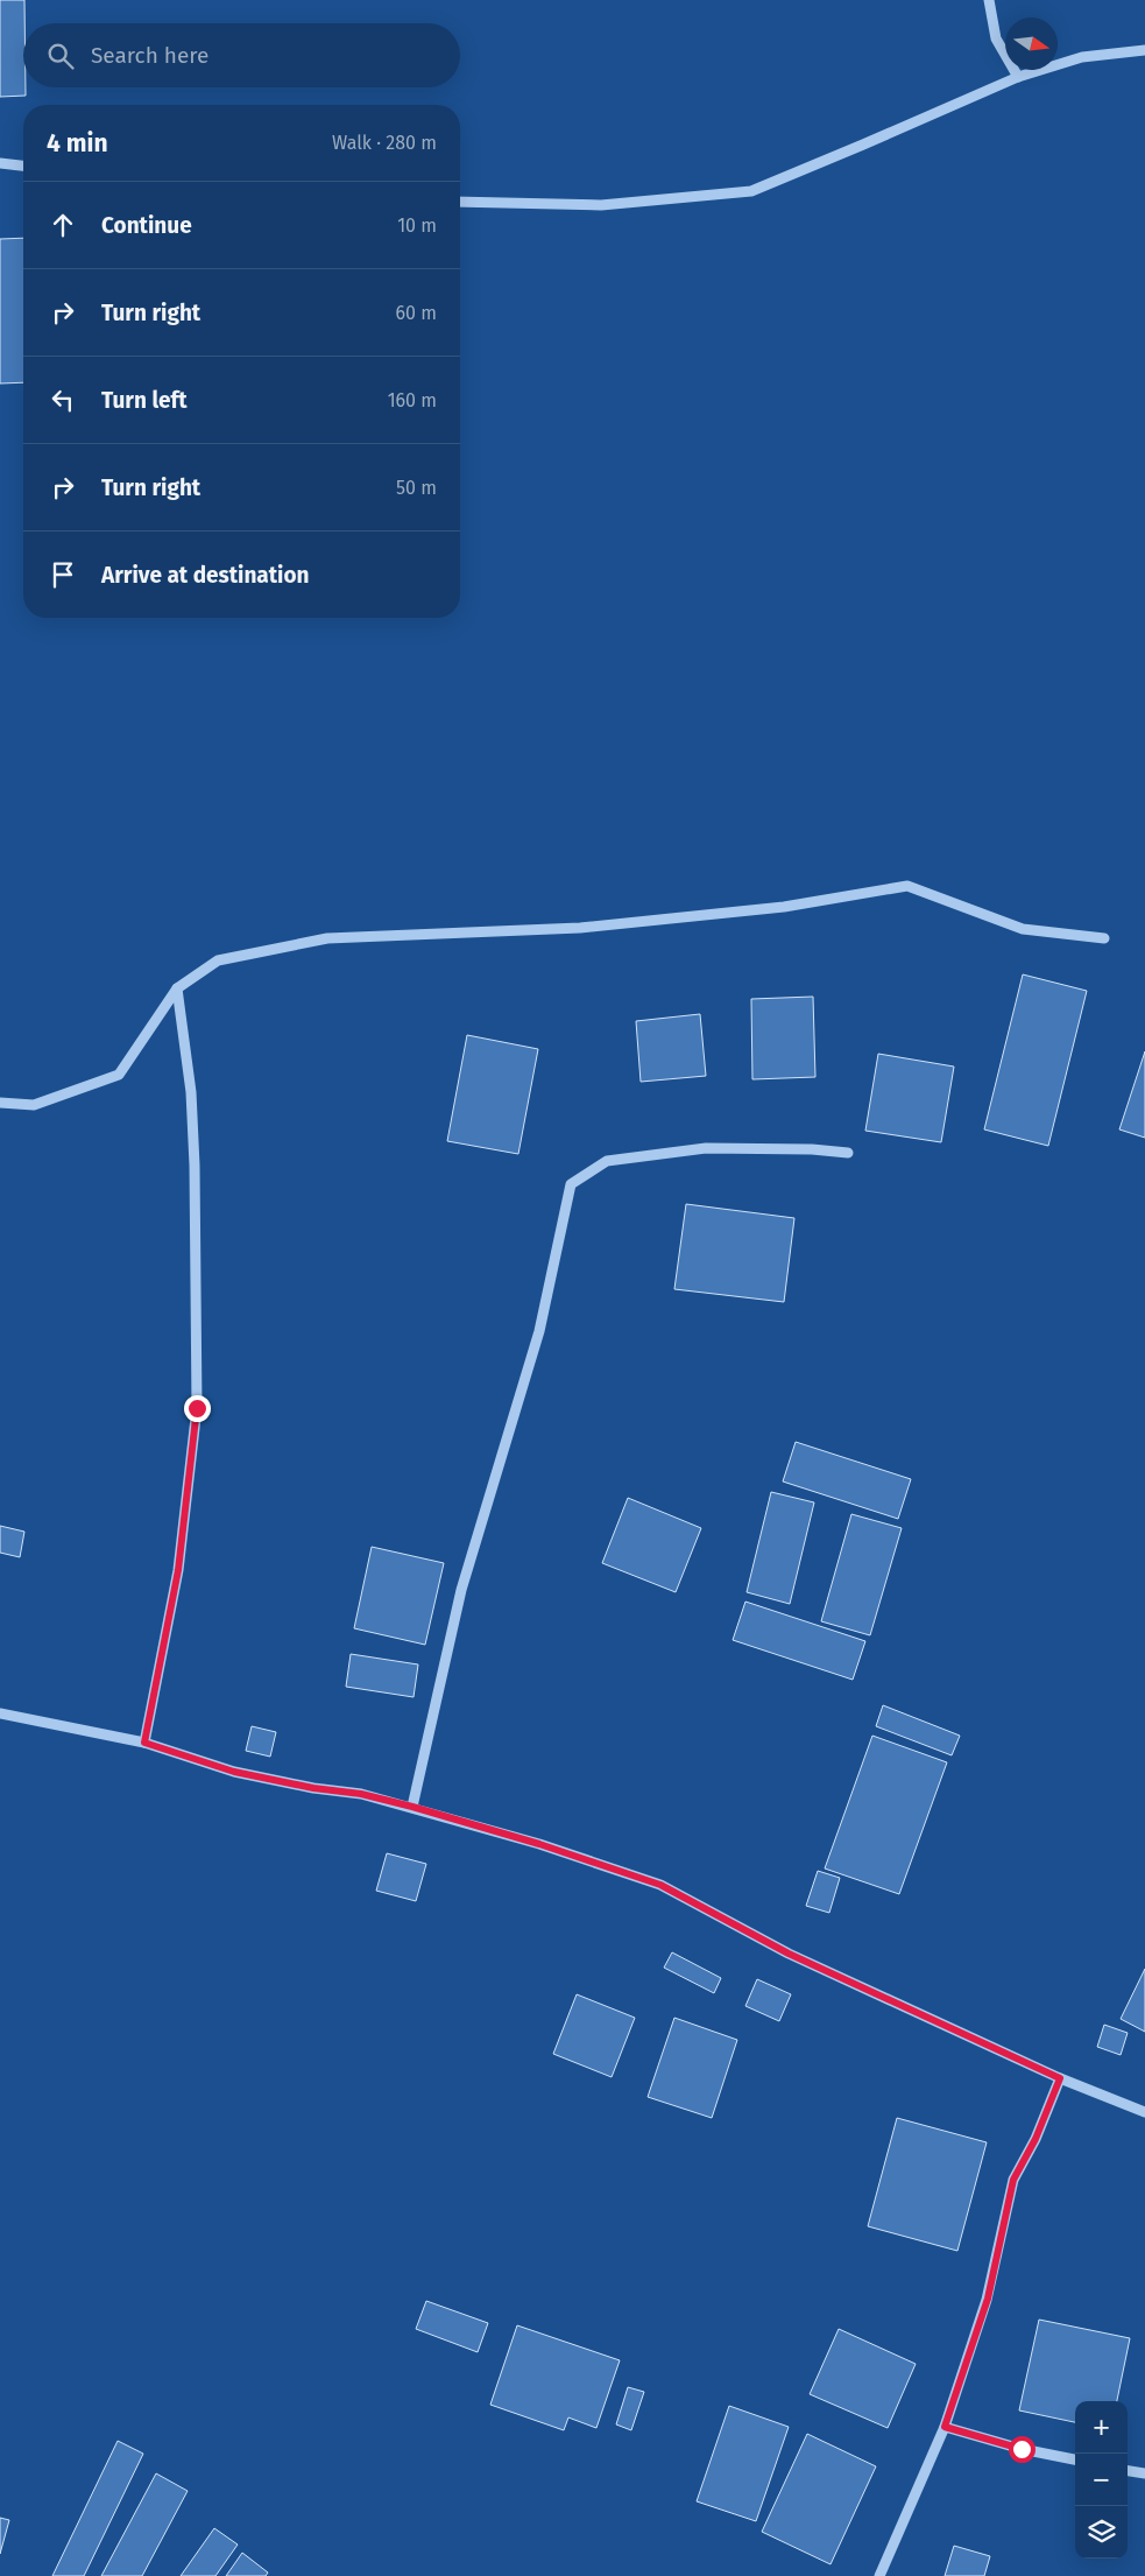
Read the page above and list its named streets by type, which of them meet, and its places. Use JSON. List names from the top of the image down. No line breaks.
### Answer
{"north":"right","page":{"search":"Search here","heading":["4 min","Walk · 280 m"],"list":[["Continue","10 m"],["Turn right","60 m"],["Turn left","160 m"],["Turn right","50 m"],"Arrive at destination"],"map_buttons":["+","−"]}}
